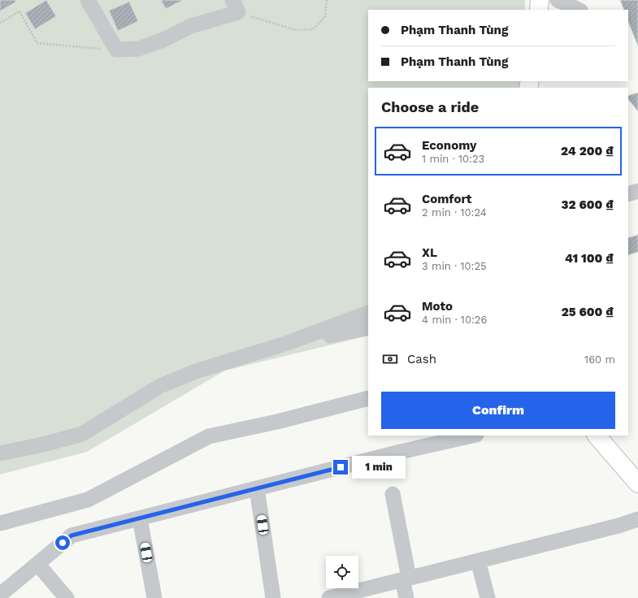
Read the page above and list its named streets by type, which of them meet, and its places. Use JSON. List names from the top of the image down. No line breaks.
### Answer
{"page":{"banner":["Phạm Thanh Tùng","Phạm Thanh Tùng"],"heading":"Choose a ride","list":[{"name":"Economy","note":"1 min · 10:23","value":"24 200 ₫"},{"name":"Comfort","note":"2 min · 10:24","value":"32 600 ₫"},{"name":"XL","note":"3 min · 10:25","value":"41 100 ₫"},{"name":"Moto","note":"4 min · 10:26","value":"25 600 ₫"}],"pay":["Cash","160 m"],"buttons":"Confirm","bubble":"1 min"}}
